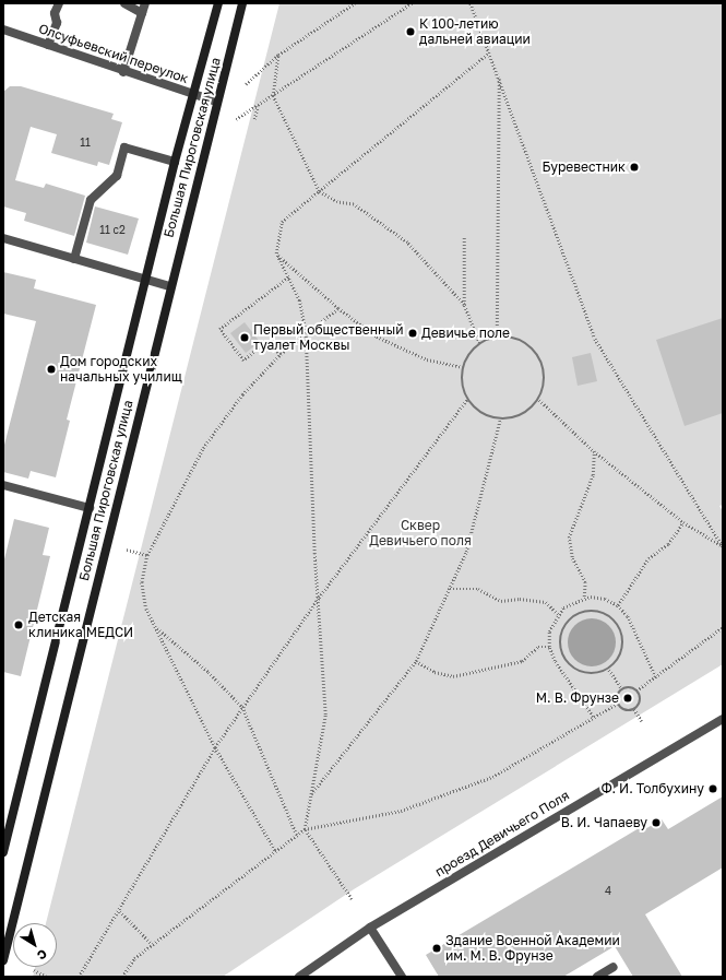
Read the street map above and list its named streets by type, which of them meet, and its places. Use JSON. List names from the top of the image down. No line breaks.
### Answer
{"streets":{"main road":["Большая Пироговская улица"],"street":["Олсуфьевский переулок","проезд Девичьего Поля"]},"crossings":[["Олсуфьевский переулок","Большая Пироговская улица"]],"parks":["Сквер Девичьего поля"],"places":["К 100-летию дальней авиации","Буревестник","Девичье поле","Первый общественный туалет Москвы","Дом городских начальных училищ","Детская клиника МЕДСИ","М. В. Фрунзе","Ф. И. Толбухину","В. И. Чапаеву","Здание Военной Академии им. М. В. Фрунзе"],"house_numbers":["11","11 с2","4"],"north":"bottom right"}
